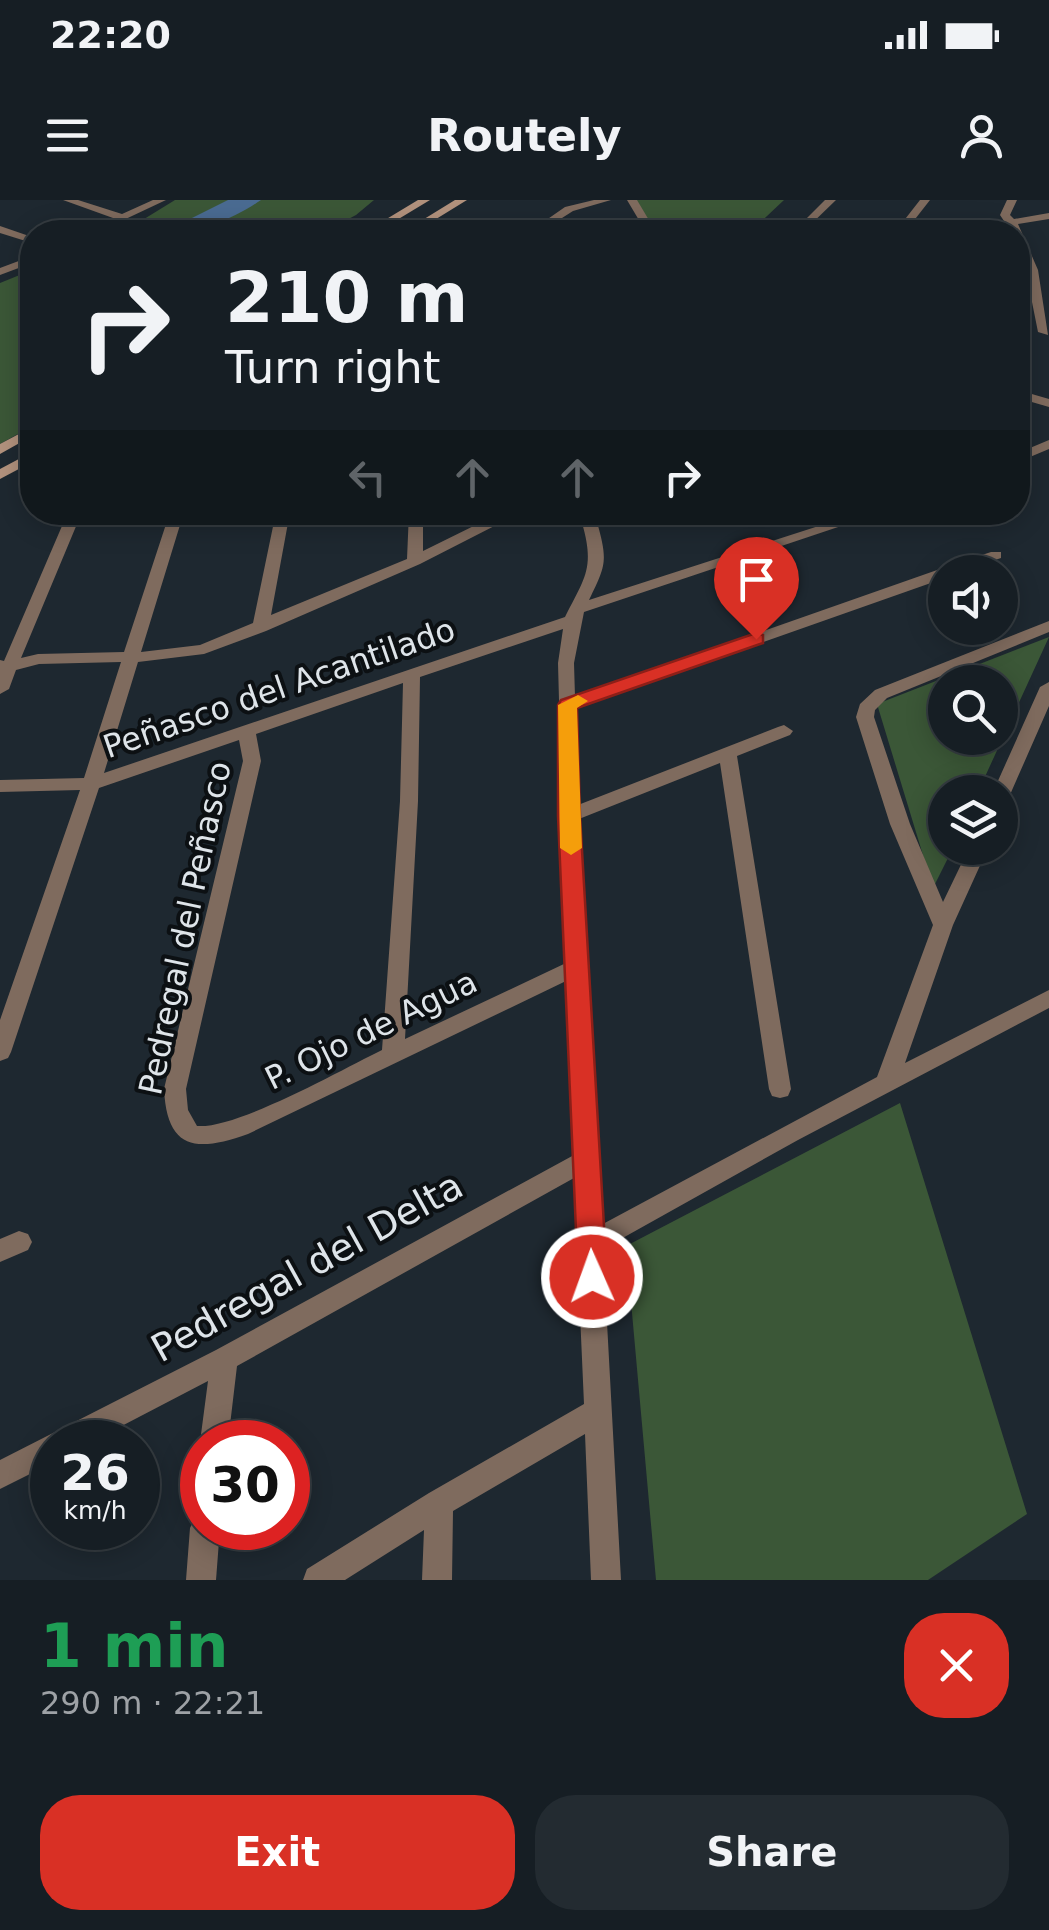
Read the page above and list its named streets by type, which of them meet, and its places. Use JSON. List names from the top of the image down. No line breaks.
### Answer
{"streets":{"street":["Peñasco del Acantilado","Pedregal del Peñasco","P. Ojo de Agua","Pedregal del Delta"]},"crossings":[["Peñasco del Acantilado","Pedregal del Peñasco"],["Pedregal del Peñasco","P. Ojo de Agua"]],"page":{"status":"22:20","header":"Routely","turn":["210 m","Turn right"],"speed":"26 km/h","limit":"30","heading":["1 min","290 m · 22:21"],"buttons":["Exit","Share"]}}
